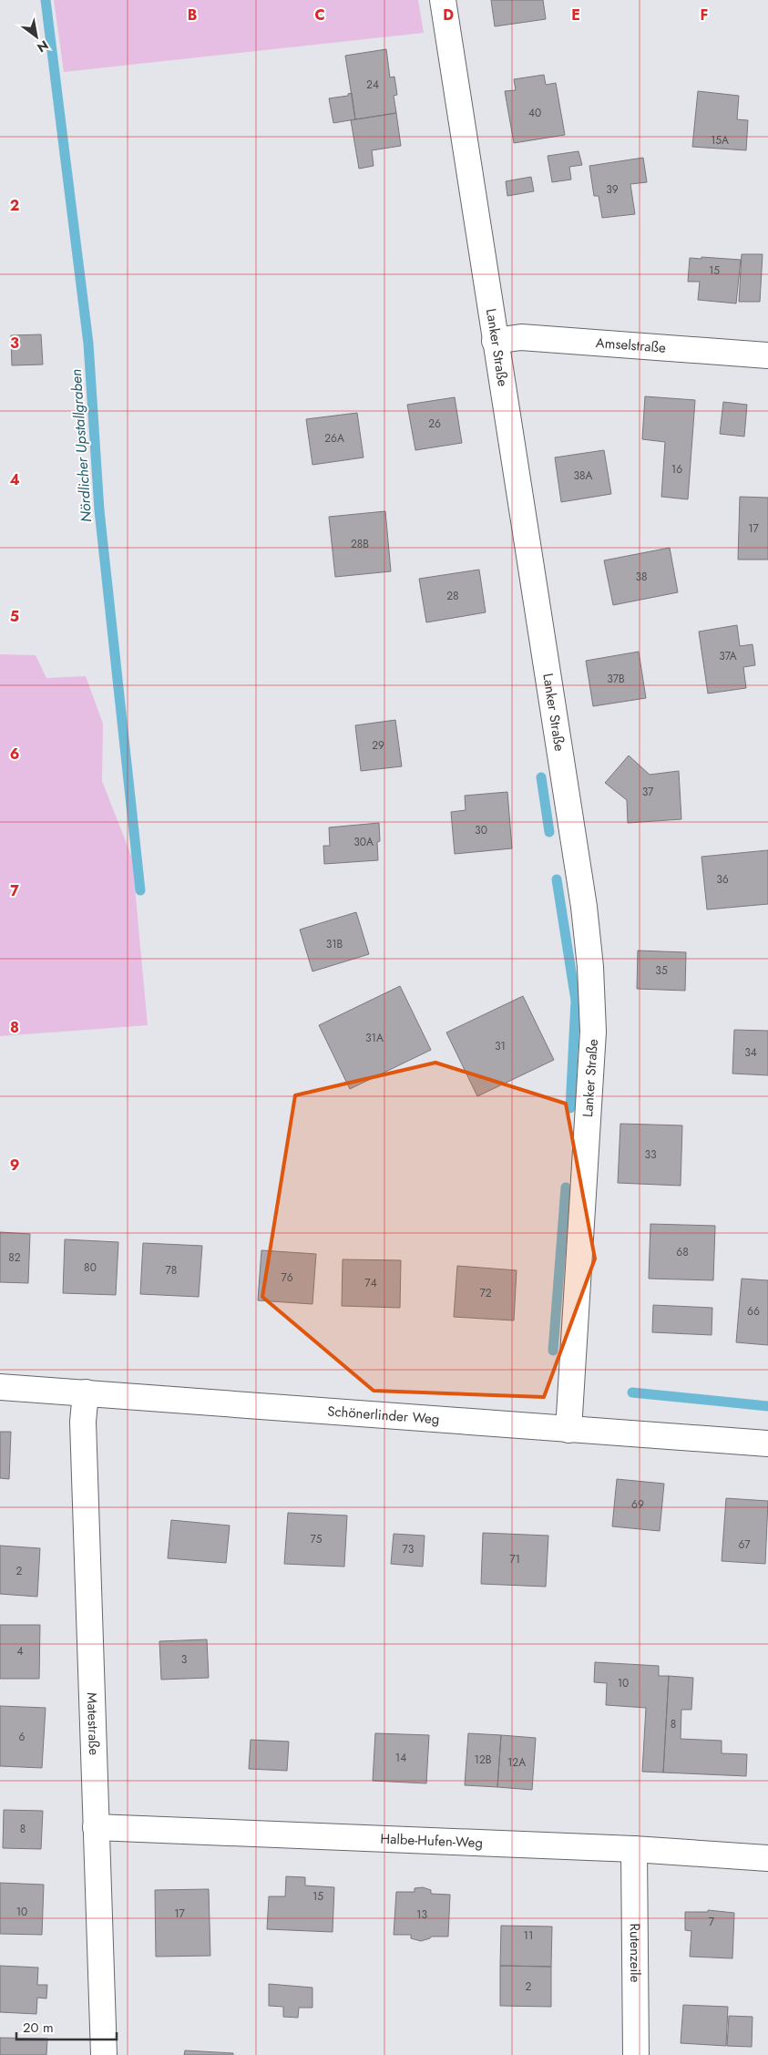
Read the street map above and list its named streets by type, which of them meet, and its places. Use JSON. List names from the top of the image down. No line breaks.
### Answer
{"streets":{"street":["Amselstraße","Lanker Straße","Schönerlinder Weg","Matestraße","Halbe-Hufen-Weg","Rutenzeile"]},"crossings":[["Amselstraße","Lanker Straße"],["Lanker Straße","Schönerlinder Weg"],["Schönerlinder Weg","Matestraße"],["Matestraße","Halbe-Hufen-Weg"],["Halbe-Hufen-Weg","Rutenzeile"]],"water":["Nördlicher Upstallgraben"],"house_numbers":["24","40","15A","39","15","26","26A","16","38A","17","28B","38","28","37A","37B","29","37","30","30A","36","31B","35","31A","31","34","33","68","82","80","78","76","74","72","66","69","75","67","73","71","2","4","3","10","8","6","14","12B","12A","8","15","10","17","13","7","11","2"],"scale_bar":"20 m","north":"bottom right","grid":{"columns":["B","C","D","E","F"],"rows":["2","3","4","5","6","7","8","9"]}}
